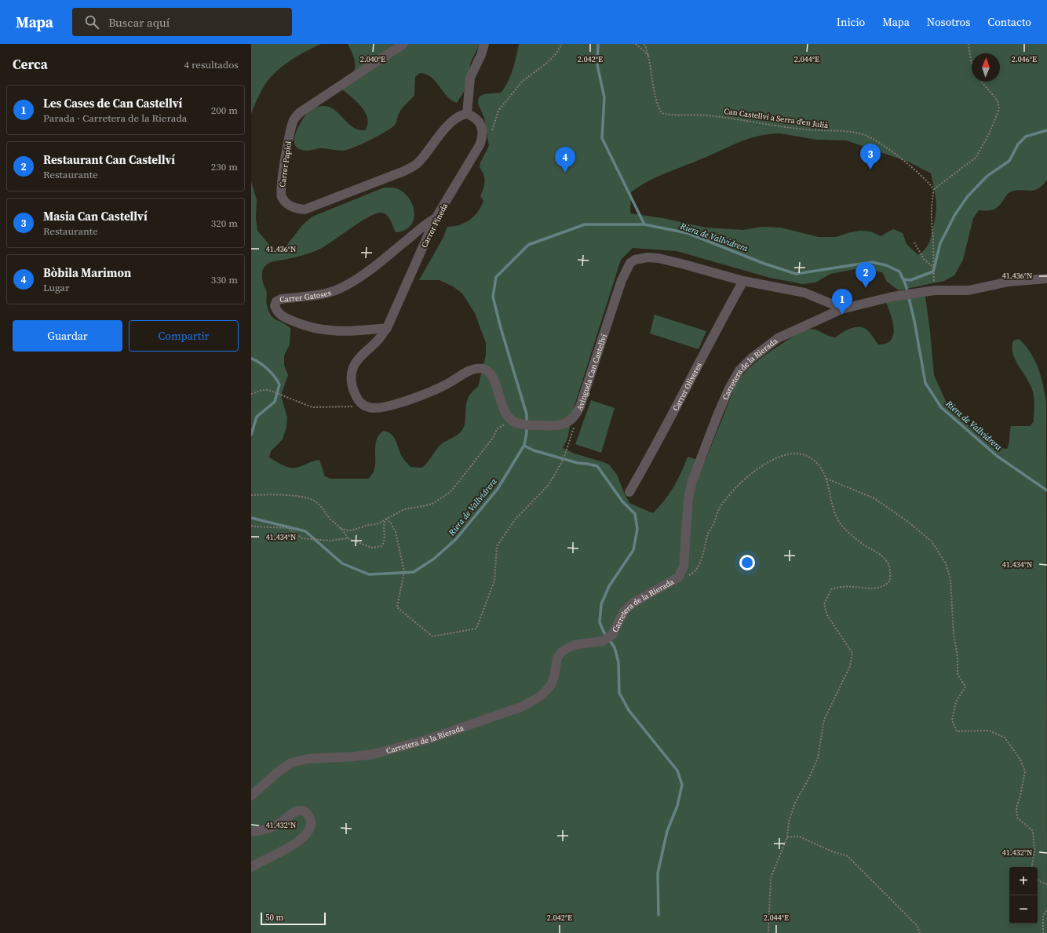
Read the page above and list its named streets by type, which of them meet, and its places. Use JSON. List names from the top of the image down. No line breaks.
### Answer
{"streets":{"street":["Carrer Papiol","Carrer Pineda","Carrer Gatoses","Carretera de la Rierada","Avinguda Can Castellví","Carrer Oliveres"],"path":["Can Castellví a Serra d'en Julià"]},"crossings":[["Carrer Papiol","Carrer Pineda"],["Carrer Pineda","Carrer Gatoses"],["Carretera de la Rierada","Avinguda Can Castellví"],["Avinguda Can Castellví","Carrer Oliveres"]],"water":["Riera de Vallvidrera"],"scale_bar":"50 m","north":"top","page":{"header":"Mapa","search":"Buscar aquí","nav":["Inicio","Mapa","Nosotros","Contacto"],"heading":["Cerca","4 resultados"],"list":[{"mark":"1","name":"Les Cases de Can Castellví","note":"Parada · Carretera de la Rierada","value":"200 m"},{"mark":"2","name":"Restaurant Can Castellví","note":"Restaurante","value":"230 m"},{"mark":"3","name":"Masia Can Castellví","note":"Restaurante","value":"320 m"},{"mark":"4","name":"Bòbila Marimon","note":"Lugar","value":"330 m"}],"pins":["3","4","2","1"],"buttons":["Guardar","Compartir"],"map_buttons":["+","−"],"scale":"50 m"},"coordinates":["2.040°E","2.042°E","2.044°E","2.046°E","41.436°N","41.434°N","41.432°N"]}
